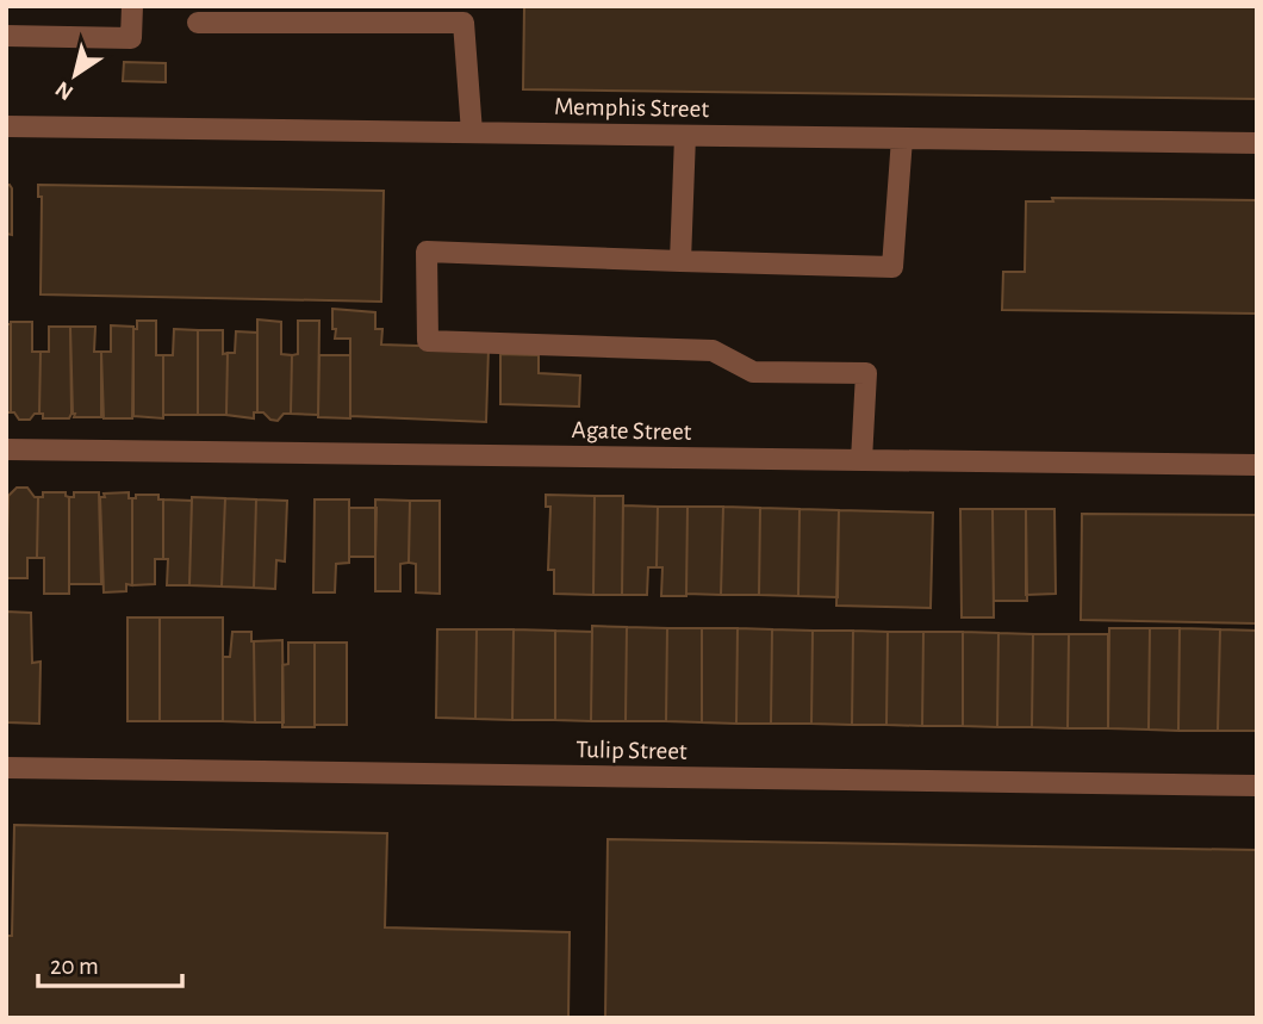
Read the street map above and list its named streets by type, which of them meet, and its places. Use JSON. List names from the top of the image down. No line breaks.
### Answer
{"streets":{"street":["Memphis Street","Agate Street","Tulip Street"]},"scale_bar":"20 m","north":"bottom left"}
